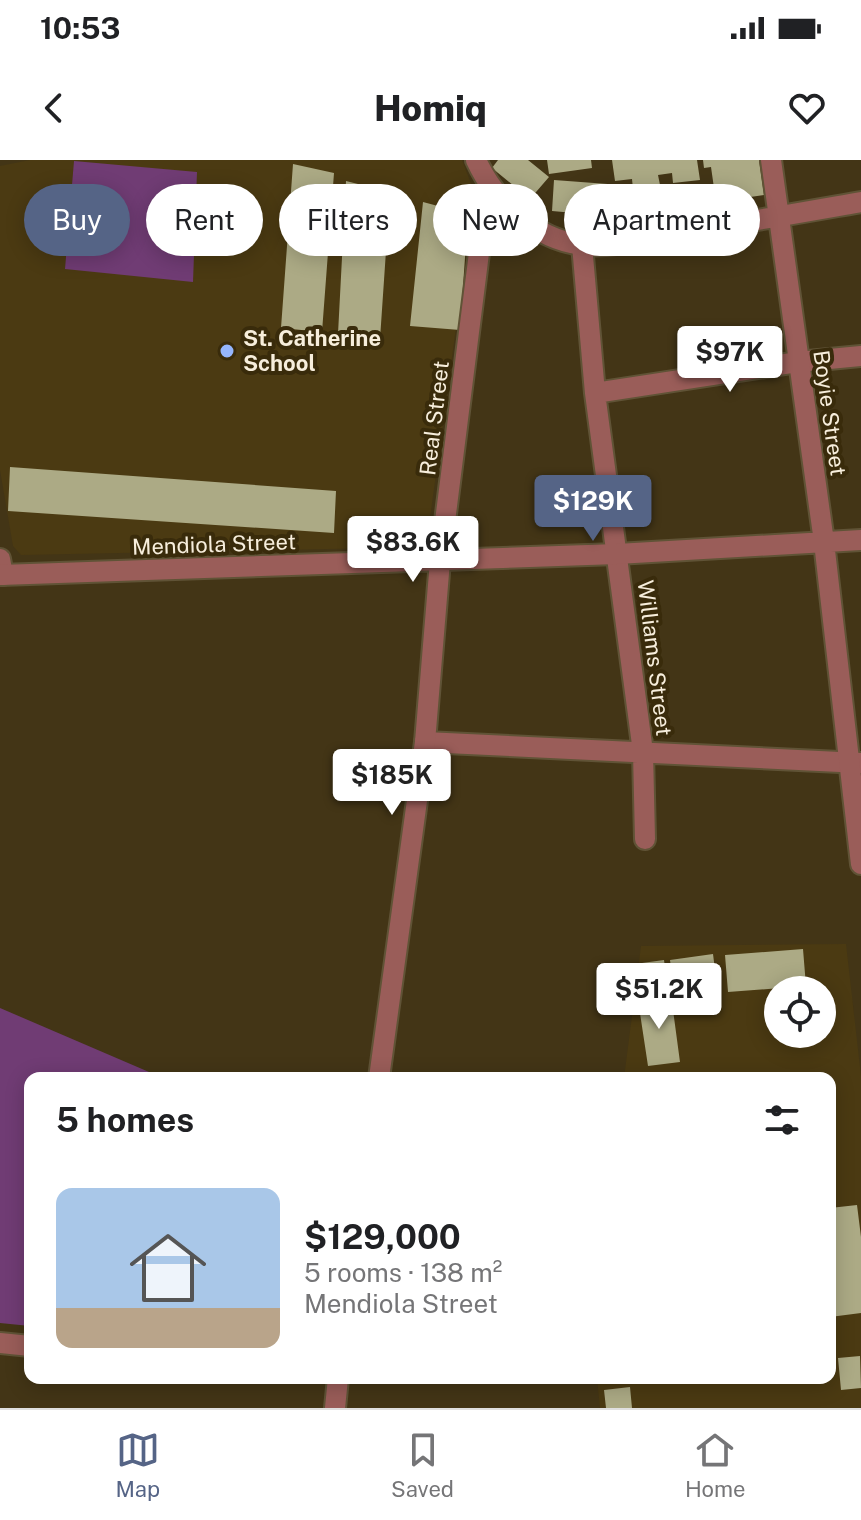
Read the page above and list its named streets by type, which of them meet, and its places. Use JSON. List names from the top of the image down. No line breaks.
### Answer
{"streets":{"street":["Boyie Street","Real Street","Mendiola Street","Williams Street"]},"crossings":[["Boyie Street","Mendiola Street"],["Real Street","Mendiola Street"],["Mendiola Street","Williams Street"]],"places":["St. Catherine School"],"page":{"status":"10:53","header":"Homiq","chip":["Buy","Rent","Filters","New","Apartment"],"price":["$97K","$129K","$83.6K","$185K","$51.2K"],"heading":"5 homes","list":[{"name":"$129,000","note":"5 rooms · 138 m² · Mendiola Street"}],"tabs":["Map","Saved","Home"]}}
